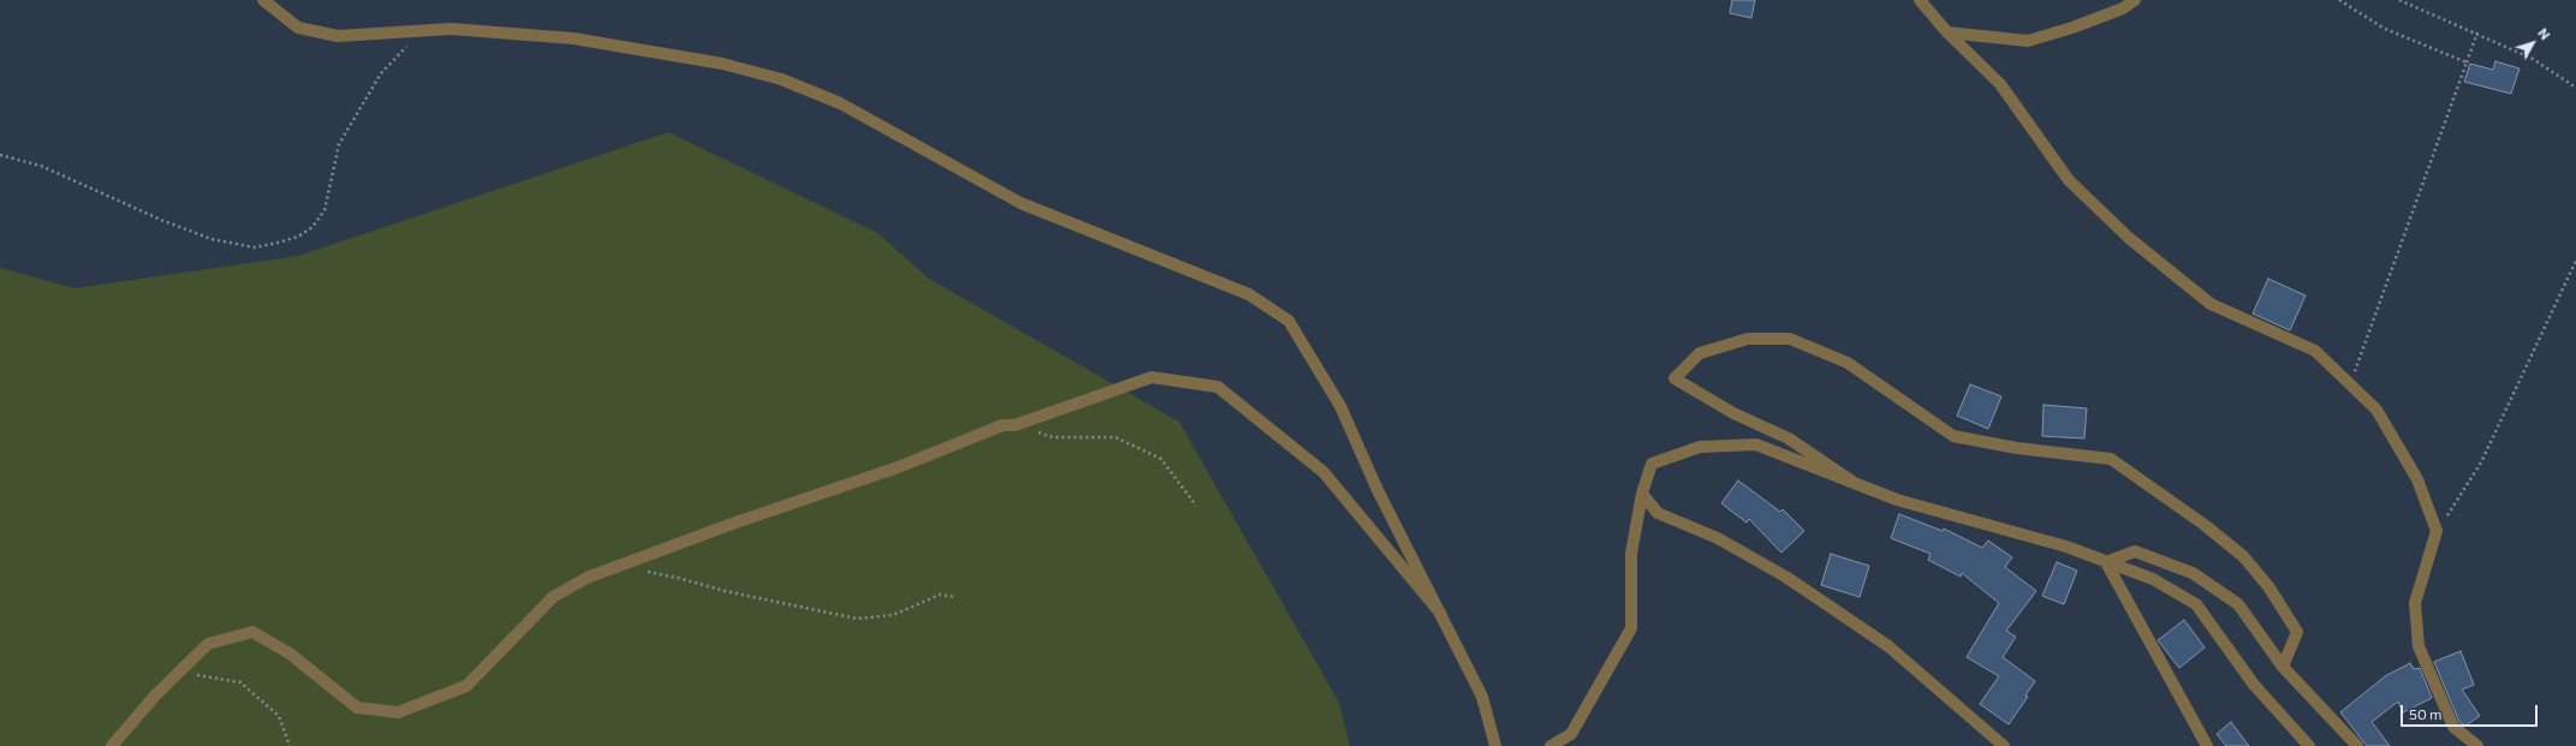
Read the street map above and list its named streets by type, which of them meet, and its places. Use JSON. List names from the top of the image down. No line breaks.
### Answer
{"scale_bar":"50 m","north":"top right"}
